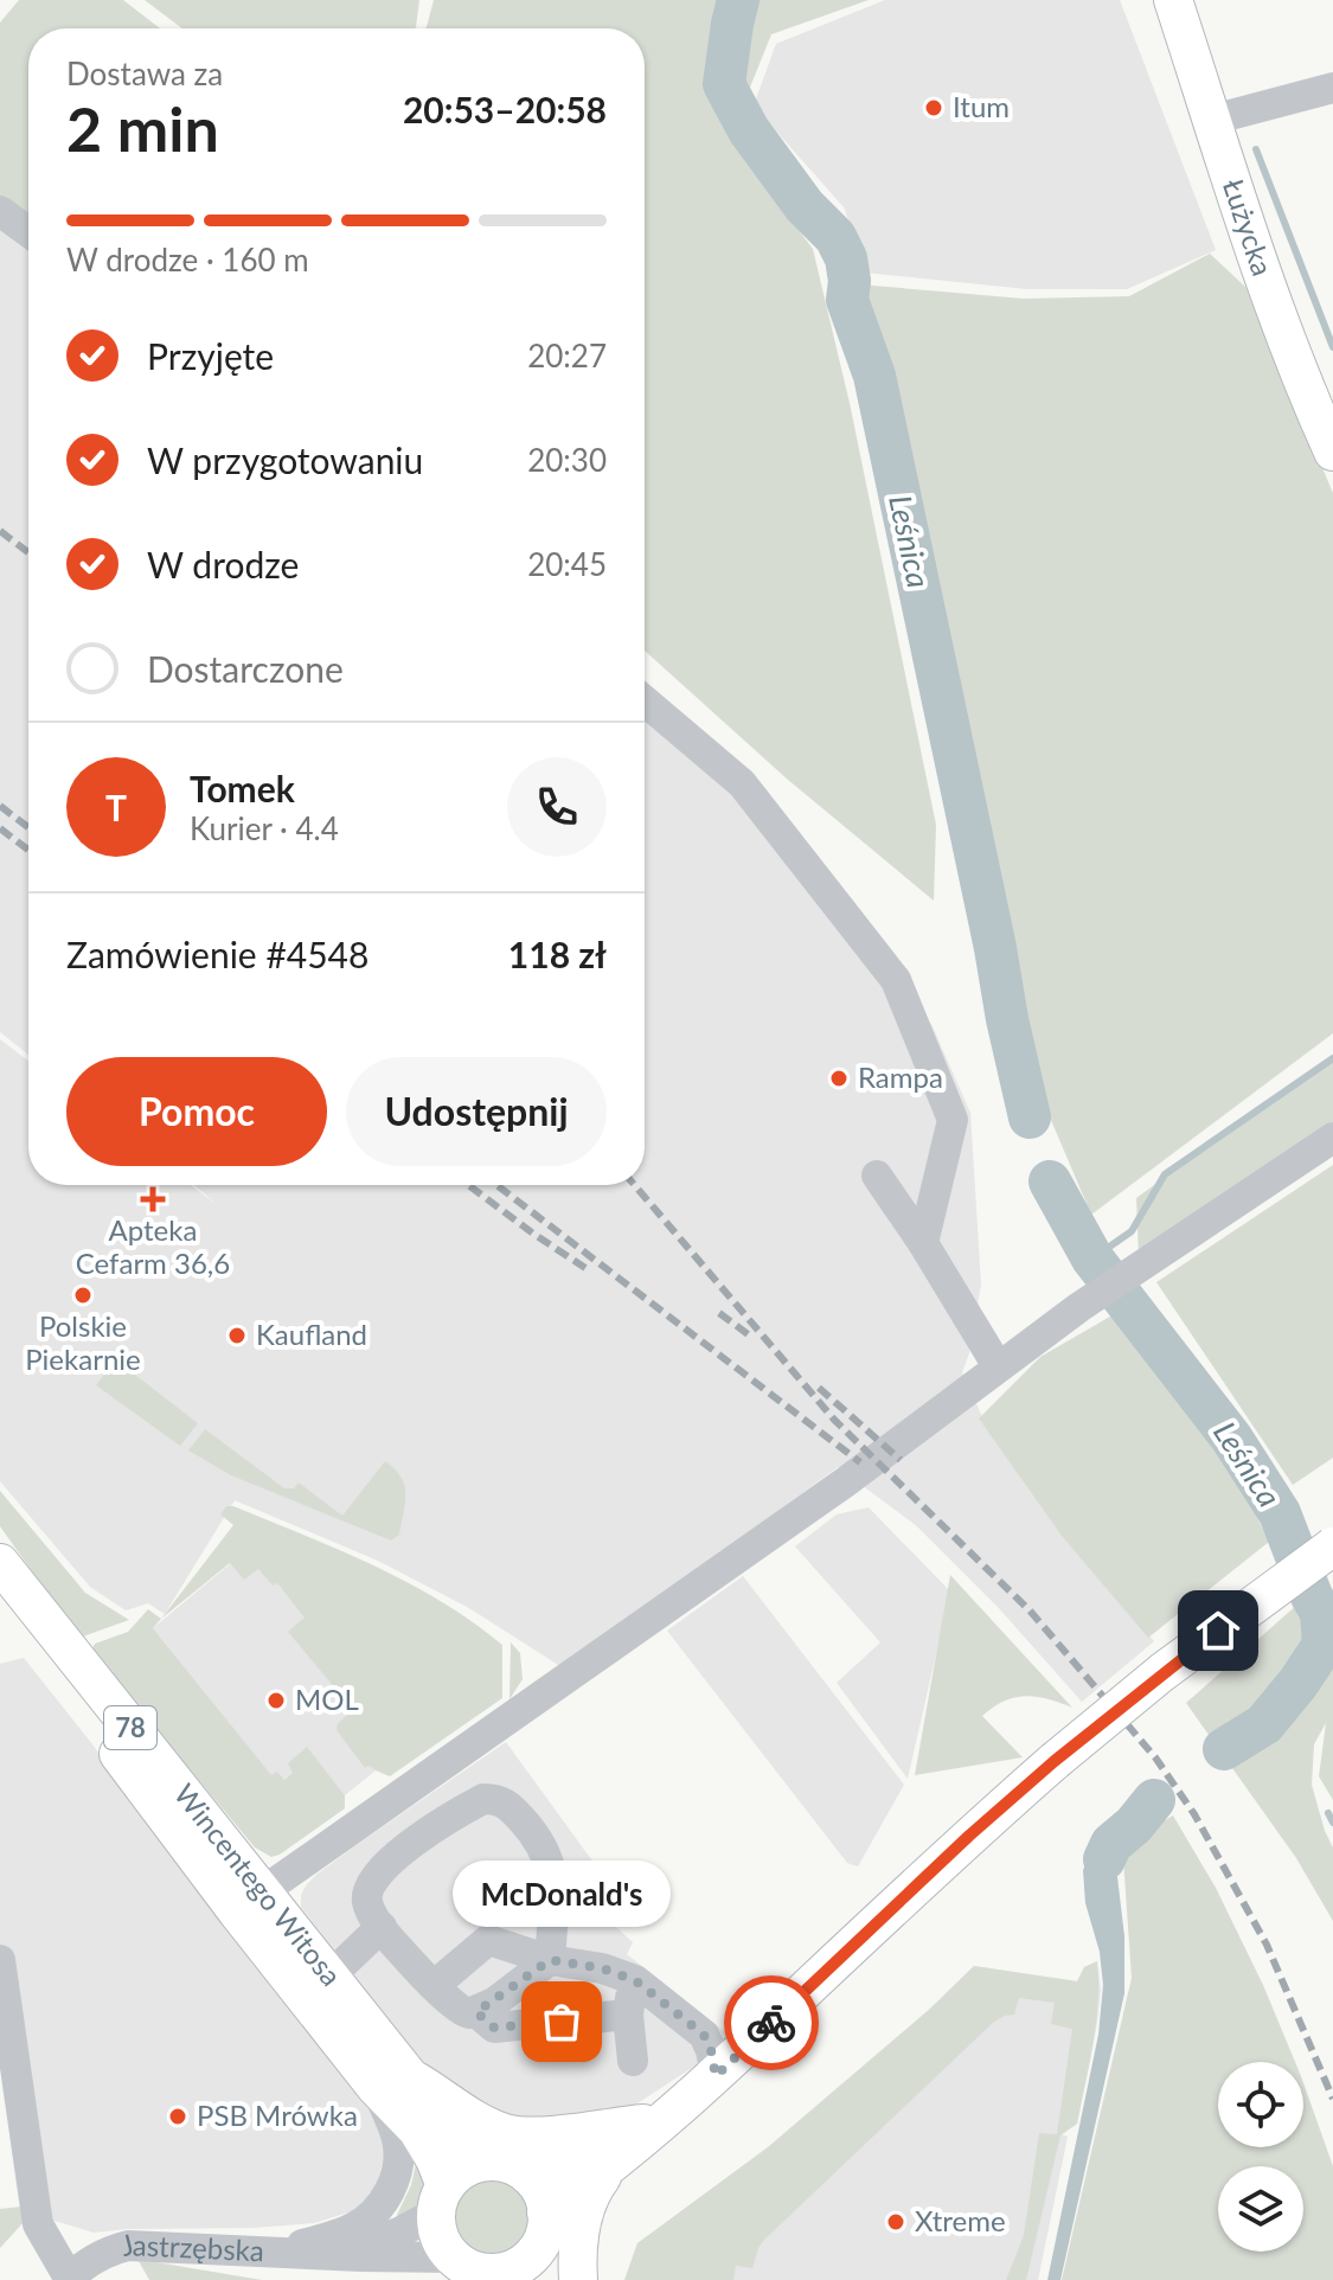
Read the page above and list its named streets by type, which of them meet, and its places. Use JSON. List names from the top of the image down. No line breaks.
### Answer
{"streets":{"main road":["Łużycka","78","Wincentego Witosa"],"street":["Jastrzębska"]},"crossings":[["78","Wincentego Witosa"],["78","Jastrzębska"],["Wincentego Witosa","Jastrzębska"]],"water":["Leśnica"],"places":{"other":["Itum","Rampa","Polskie Piekarnie","Kaufland","MOL","McDonald's","PSB Mrówka","Xtreme"],"health":["Apteka Cefarm 36,6"]},"page":{"heading":["2 min","Dostawa za","20:53–20:58"],"panel":["Tomek","Kurier · 4.4","Zamówienie #4548","118 zł"],"bar":"W drodze · 160 m","list":[["Przyjęte","20:27"],["W przygotowaniu","20:30"],["W drodze","20:45"],"Dostarczone"],"round":"T","buttons":["Pomoc","Udostępnij"],"bubble":"McDonald's"}}
